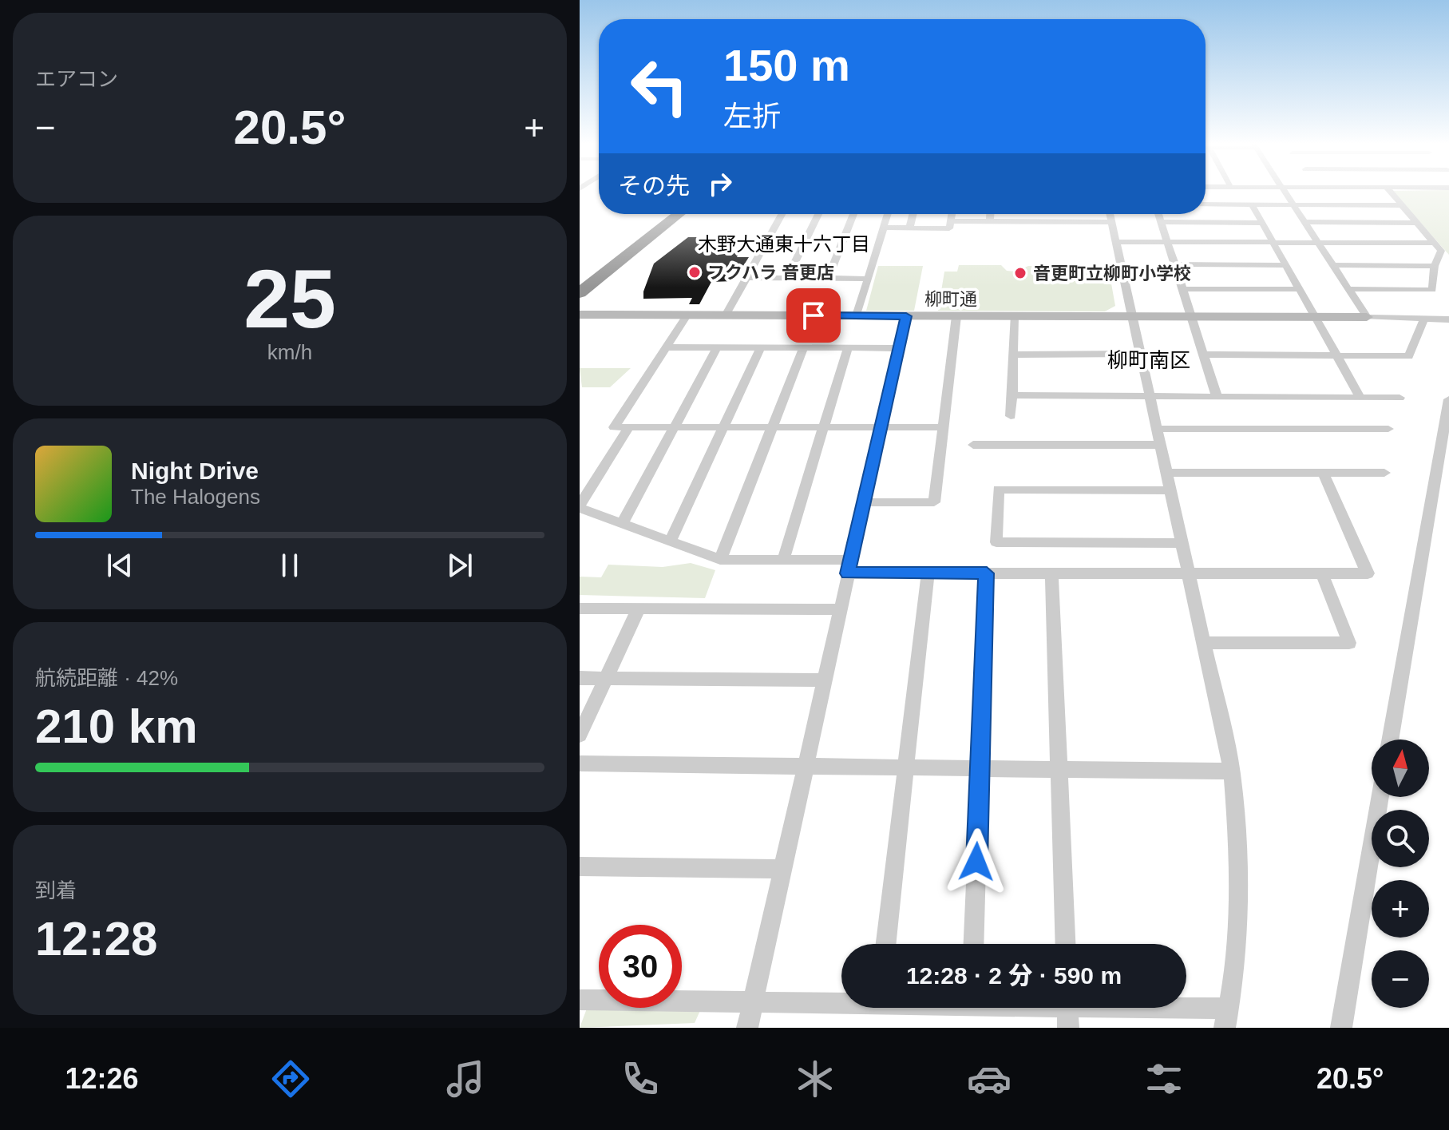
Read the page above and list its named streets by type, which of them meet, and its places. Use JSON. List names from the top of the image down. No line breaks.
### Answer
{"streets":{"street":["柳町通"]},"districts":["木野大通東十六丁目","柳町南区"],"places":["フクハラ 音更店","音更町立柳町小学校"],"north":"top","page":{"tile":["エアコン",["25","km/h"],["航続距離 · 42%","210 km"],["到着","12:28"]],"turn":["150 m","左折"],"heat":["−","20.5°","+"],"then":"その先","song":["Night Drive","The Halogens"],"map_buttons":["+","−"],"limit":"30","trip":"12:28 · 2 分 · 590 m","tabs":["12:26","20.5°"]}}
